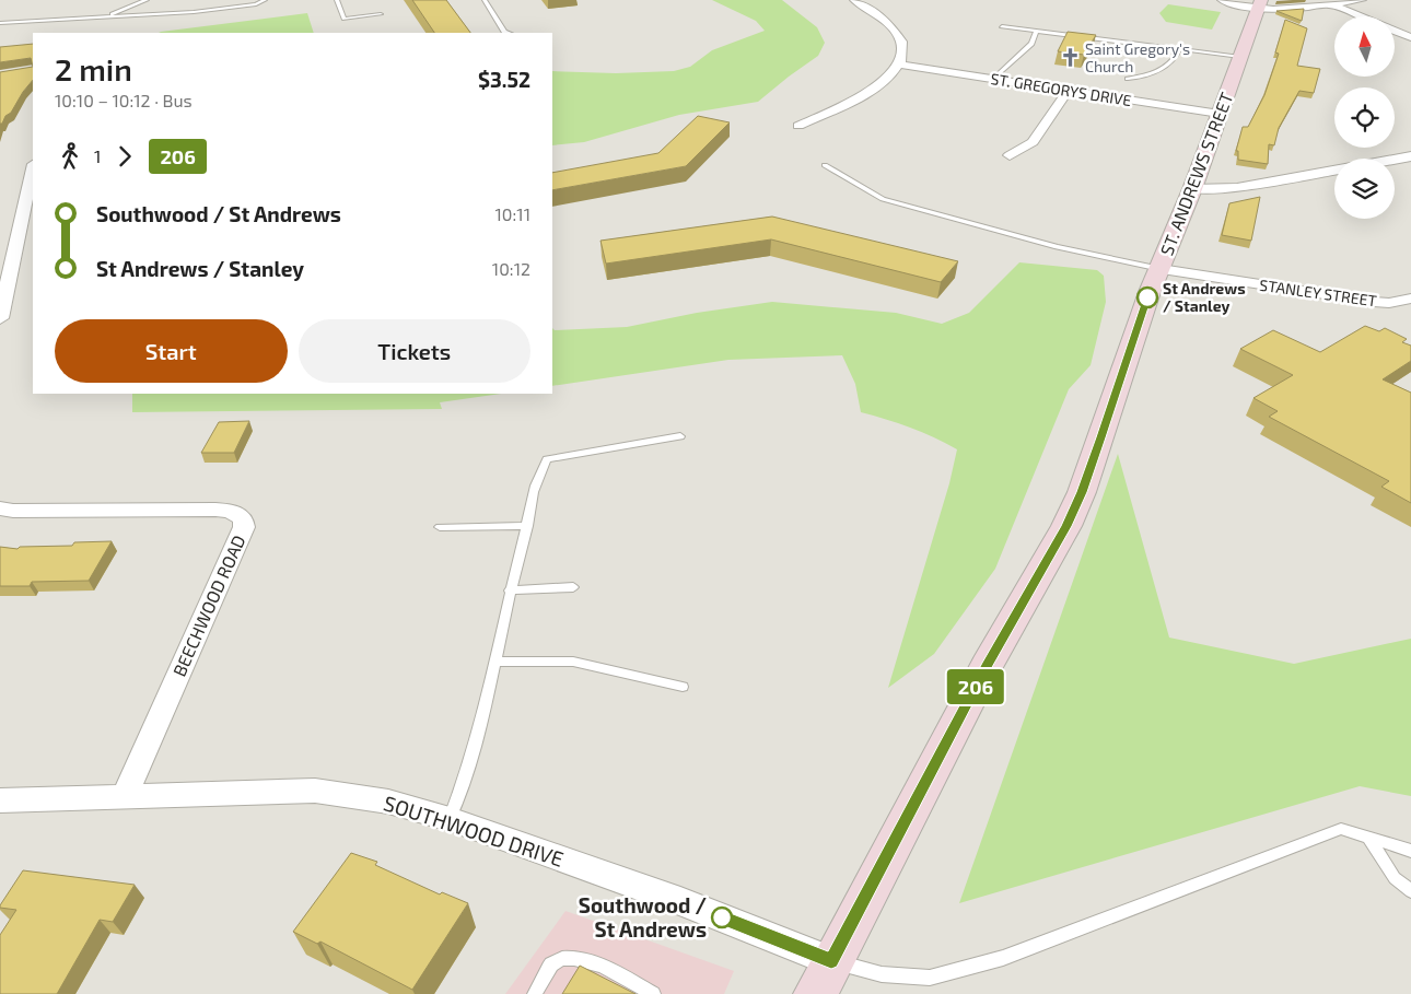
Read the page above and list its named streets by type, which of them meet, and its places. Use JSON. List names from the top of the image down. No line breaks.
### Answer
{"streets":{"main road":["ST. ANDREWS STREET"],"street":["ST. GREGORYS DRIVE","STANLEY STREET","BEECHWOOD ROAD","SOUTHWOOD DRIVE"]},"crossings":[["ST. GREGORYS DRIVE","ST. ANDREWS STREET"],["ST. ANDREWS STREET","STANLEY STREET"],["ST. ANDREWS STREET","SOUTHWOOD DRIVE"],["BEECHWOOD ROAD","SOUTHWOOD DRIVE"]],"places":{"church":["Saint Gregory's Church"],"other":["St Andrews / Stanley","Southwood / St Andrews"]},"lines":["bus line 206"],"north":"top","page":{"on_map":"206","heading":["2 min","10:10 – 10:12 · Bus","$3.52"],"legs":["1","206"],"list":[{"name":"Southwood / St Andrews","value":"10:11"},{"name":"St Andrews / Stanley","value":"10:12"}],"buttons":["Start","Tickets"]}}
